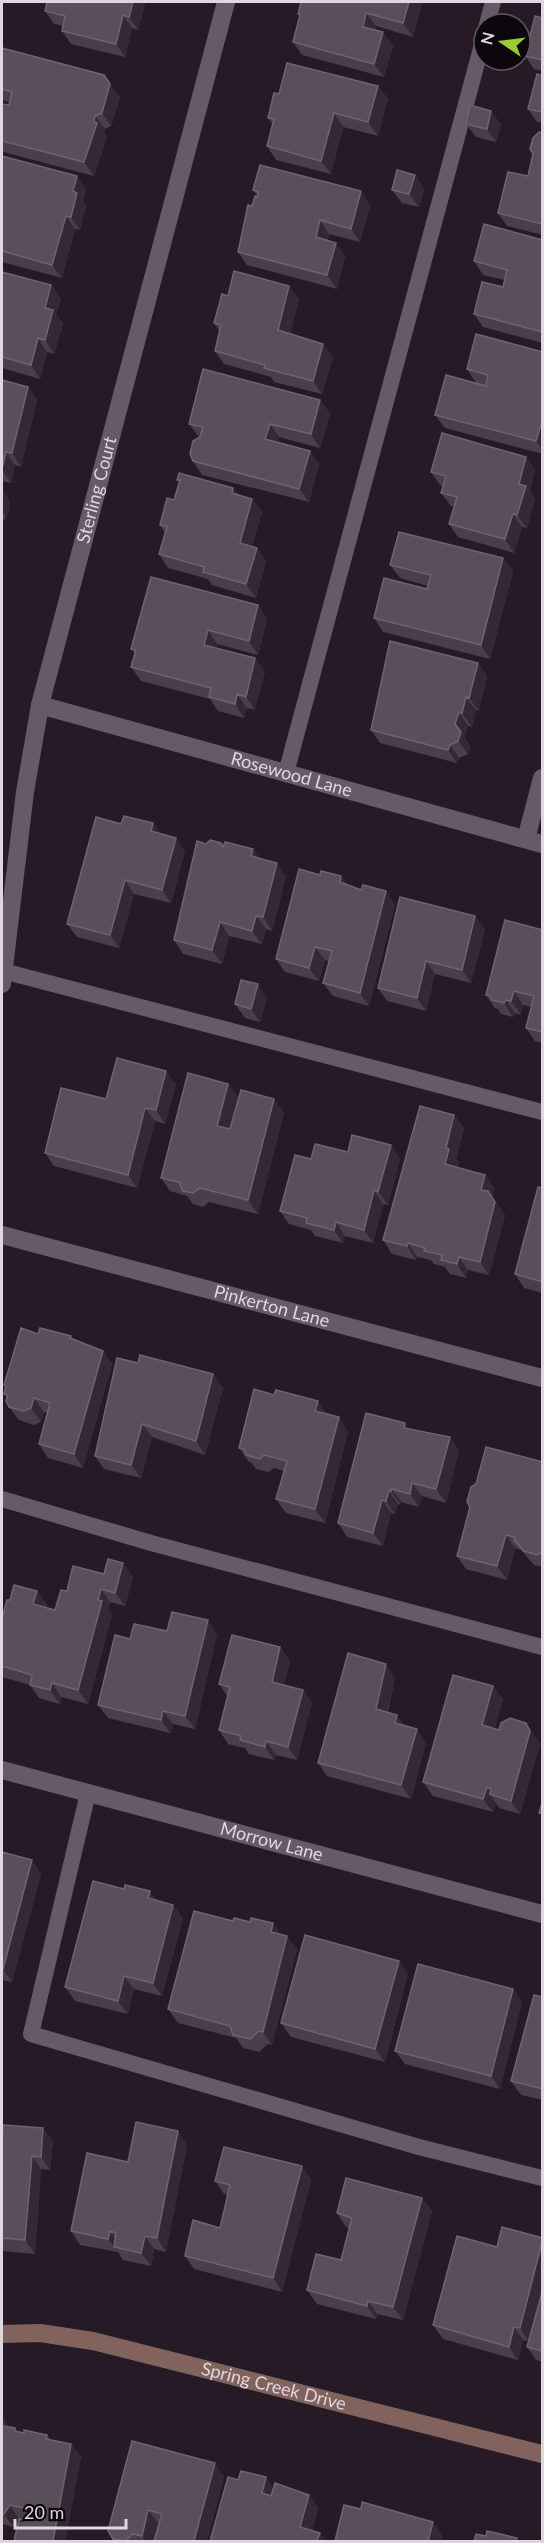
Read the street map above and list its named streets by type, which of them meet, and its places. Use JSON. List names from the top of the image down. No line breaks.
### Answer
{"streets":{"street":["Sterling Court","Rosewood Lane","Pinkerton Lane","Morrow Lane","Spring Creek Drive"]},"crossings":[["Sterling Court","Rosewood Lane"]],"scale_bar":"20 m","north":"left"}
